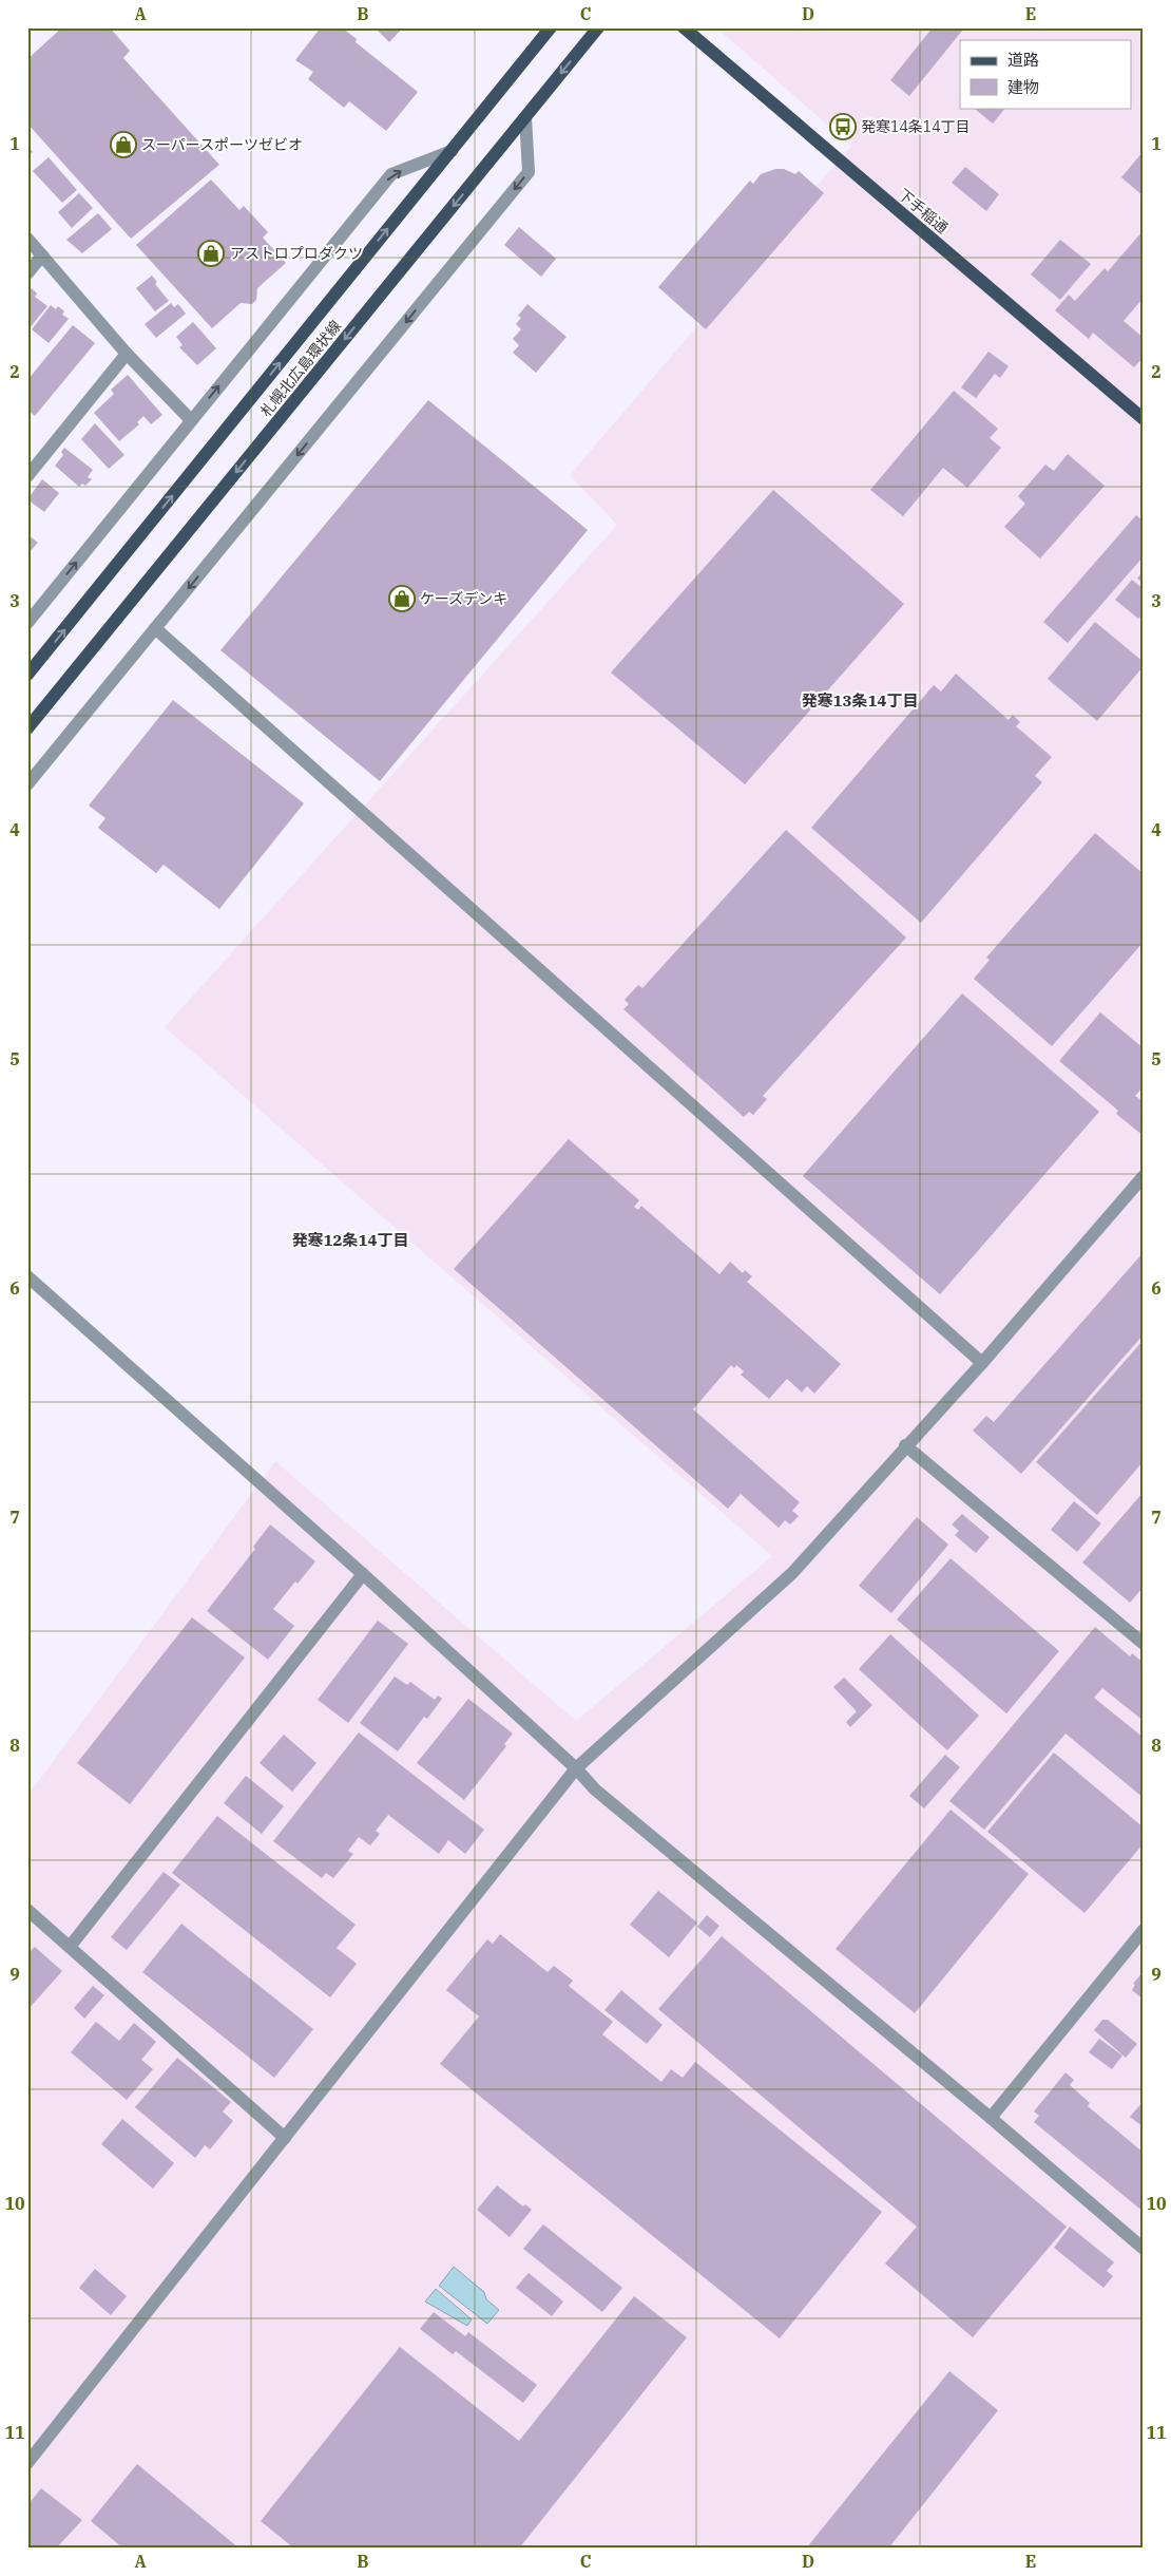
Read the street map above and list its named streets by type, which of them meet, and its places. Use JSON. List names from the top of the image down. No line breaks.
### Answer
{"streets":{"main road":["下手稲通","札幌北広島環状線"]},"districts":["発寒13条14丁目","発寒12条14丁目"],"places":{"bus stop":["発寒14条14丁目"],"shop":["スーパースポーツゼビオ","アストロプロダクツ","ケーズデンキ"]},"legend":["道路","建物"],"grid":{"columns":["A","B","C","D","E"],"rows":["1","2","3","4","5","6","7","8","9","10","11"]}}
